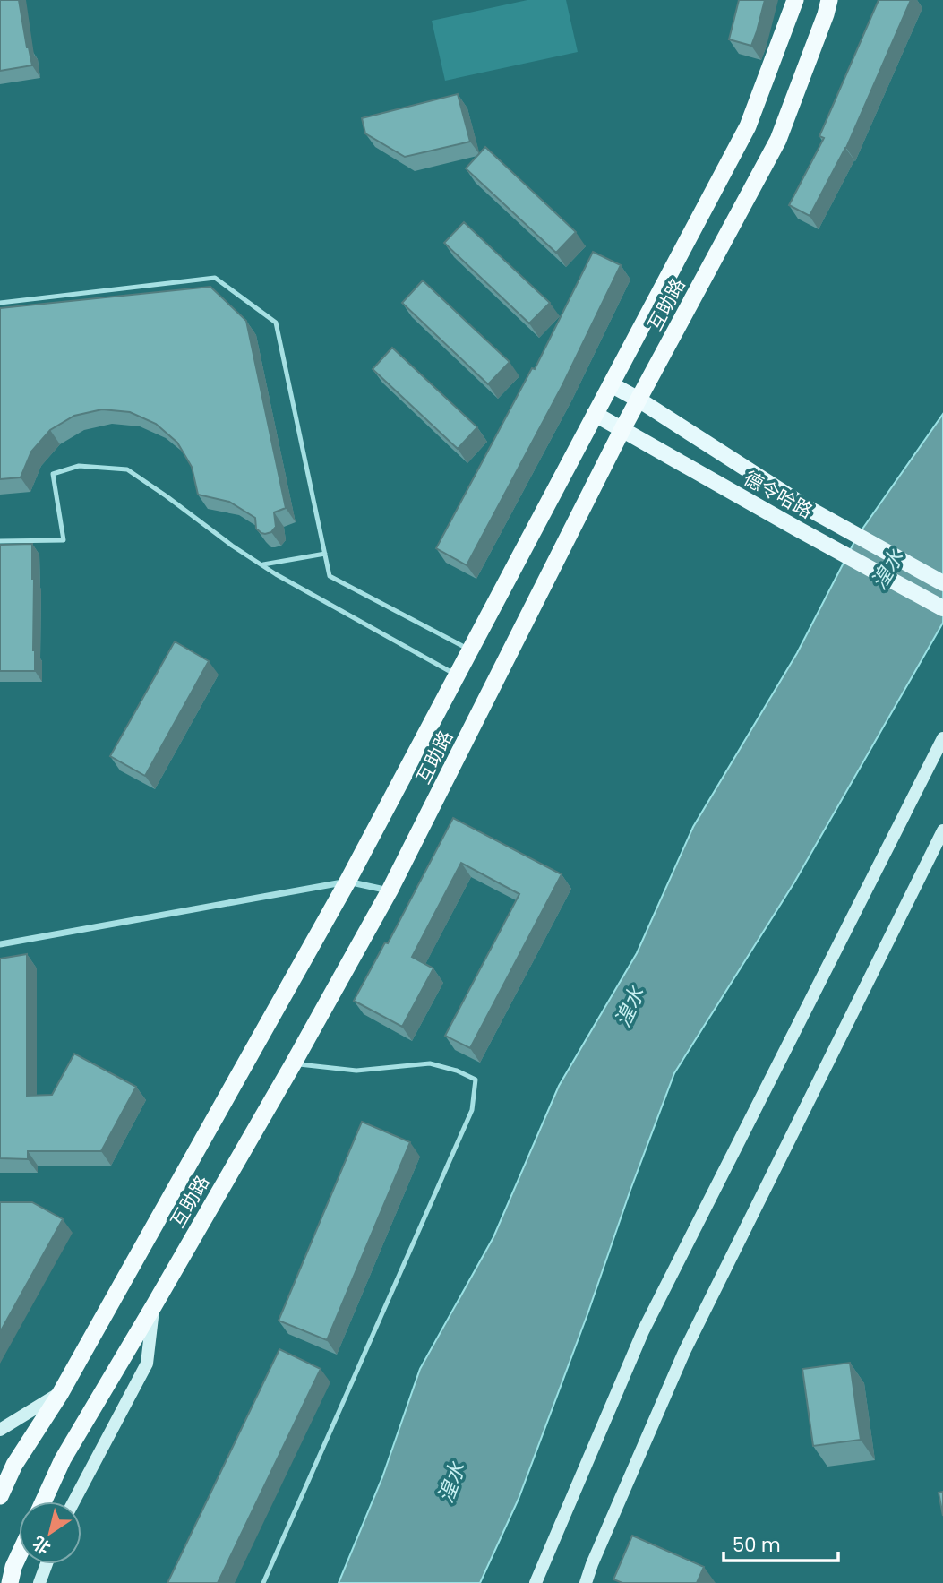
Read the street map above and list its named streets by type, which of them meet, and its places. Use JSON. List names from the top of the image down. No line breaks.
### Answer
{"streets":{"highway":["互助路"],"main road":["德令哈路"]},"crossings":[["互助路","德令哈路"]],"water":["湟水"],"scale_bar":"50 m","north":"bottom left"}
